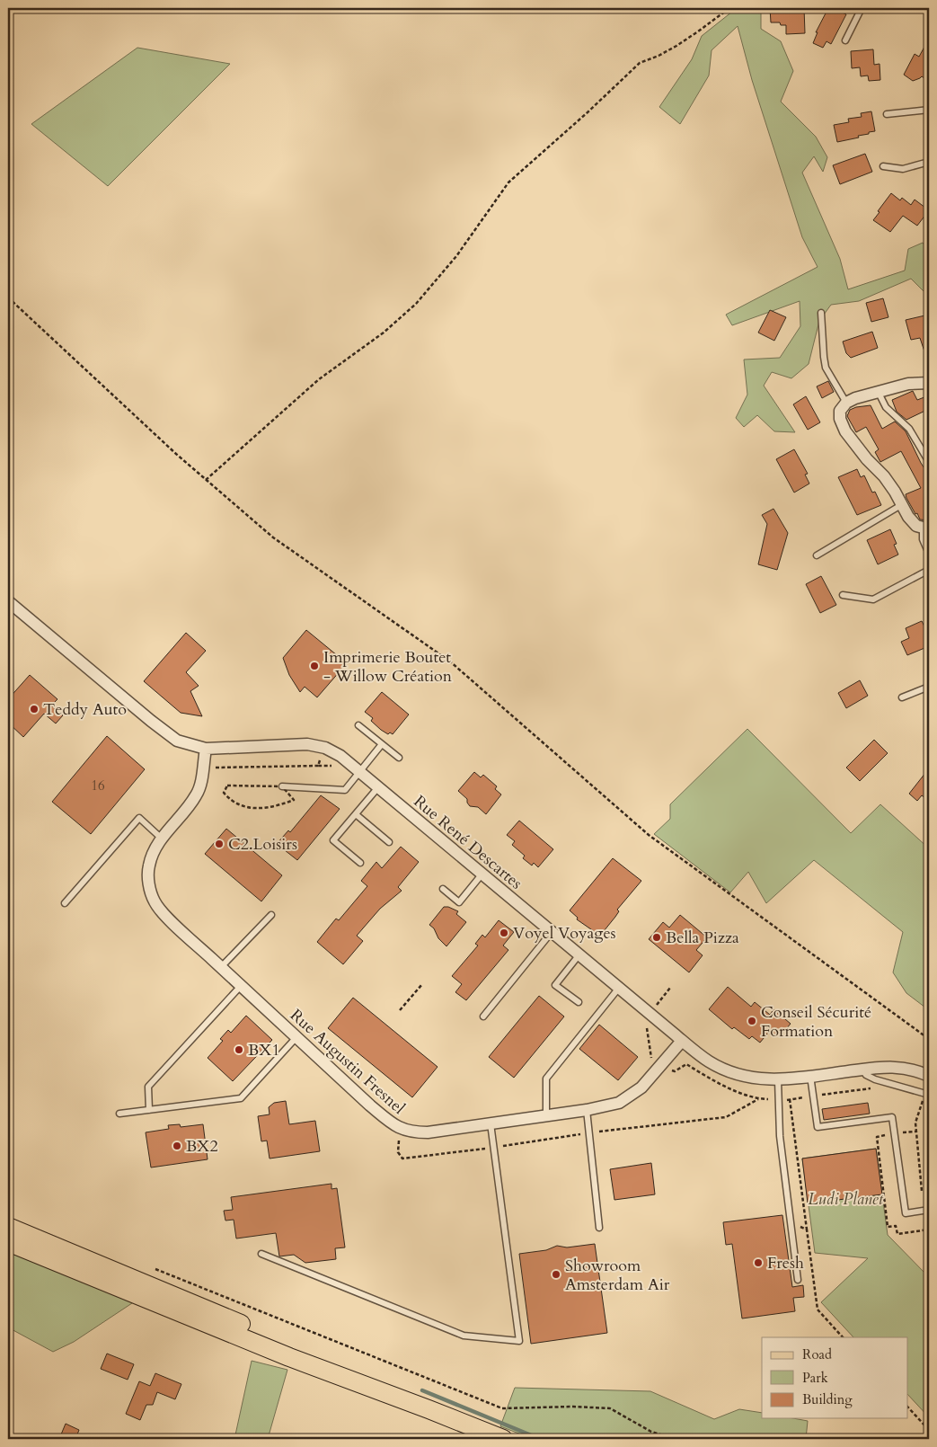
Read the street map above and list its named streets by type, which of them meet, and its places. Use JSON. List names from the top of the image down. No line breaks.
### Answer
{"streets":{"street":["Rue René Descartes","Rue Augustin Fresnel"]},"crossings":[["Rue René Descartes","Rue Augustin Fresnel"]],"parks":["Ludi Planet"],"places":["Imprimerie Boutet - Willow Création","Teddy Auto","C2.Loisirs","Voyel Voyages","Bella Pizza","Conseil Sécurité Formation","BX1","BX2","Fresh","Showroom Amsterdam Air"],"house_numbers":["16"],"legend":["Road","Park","Building"]}
